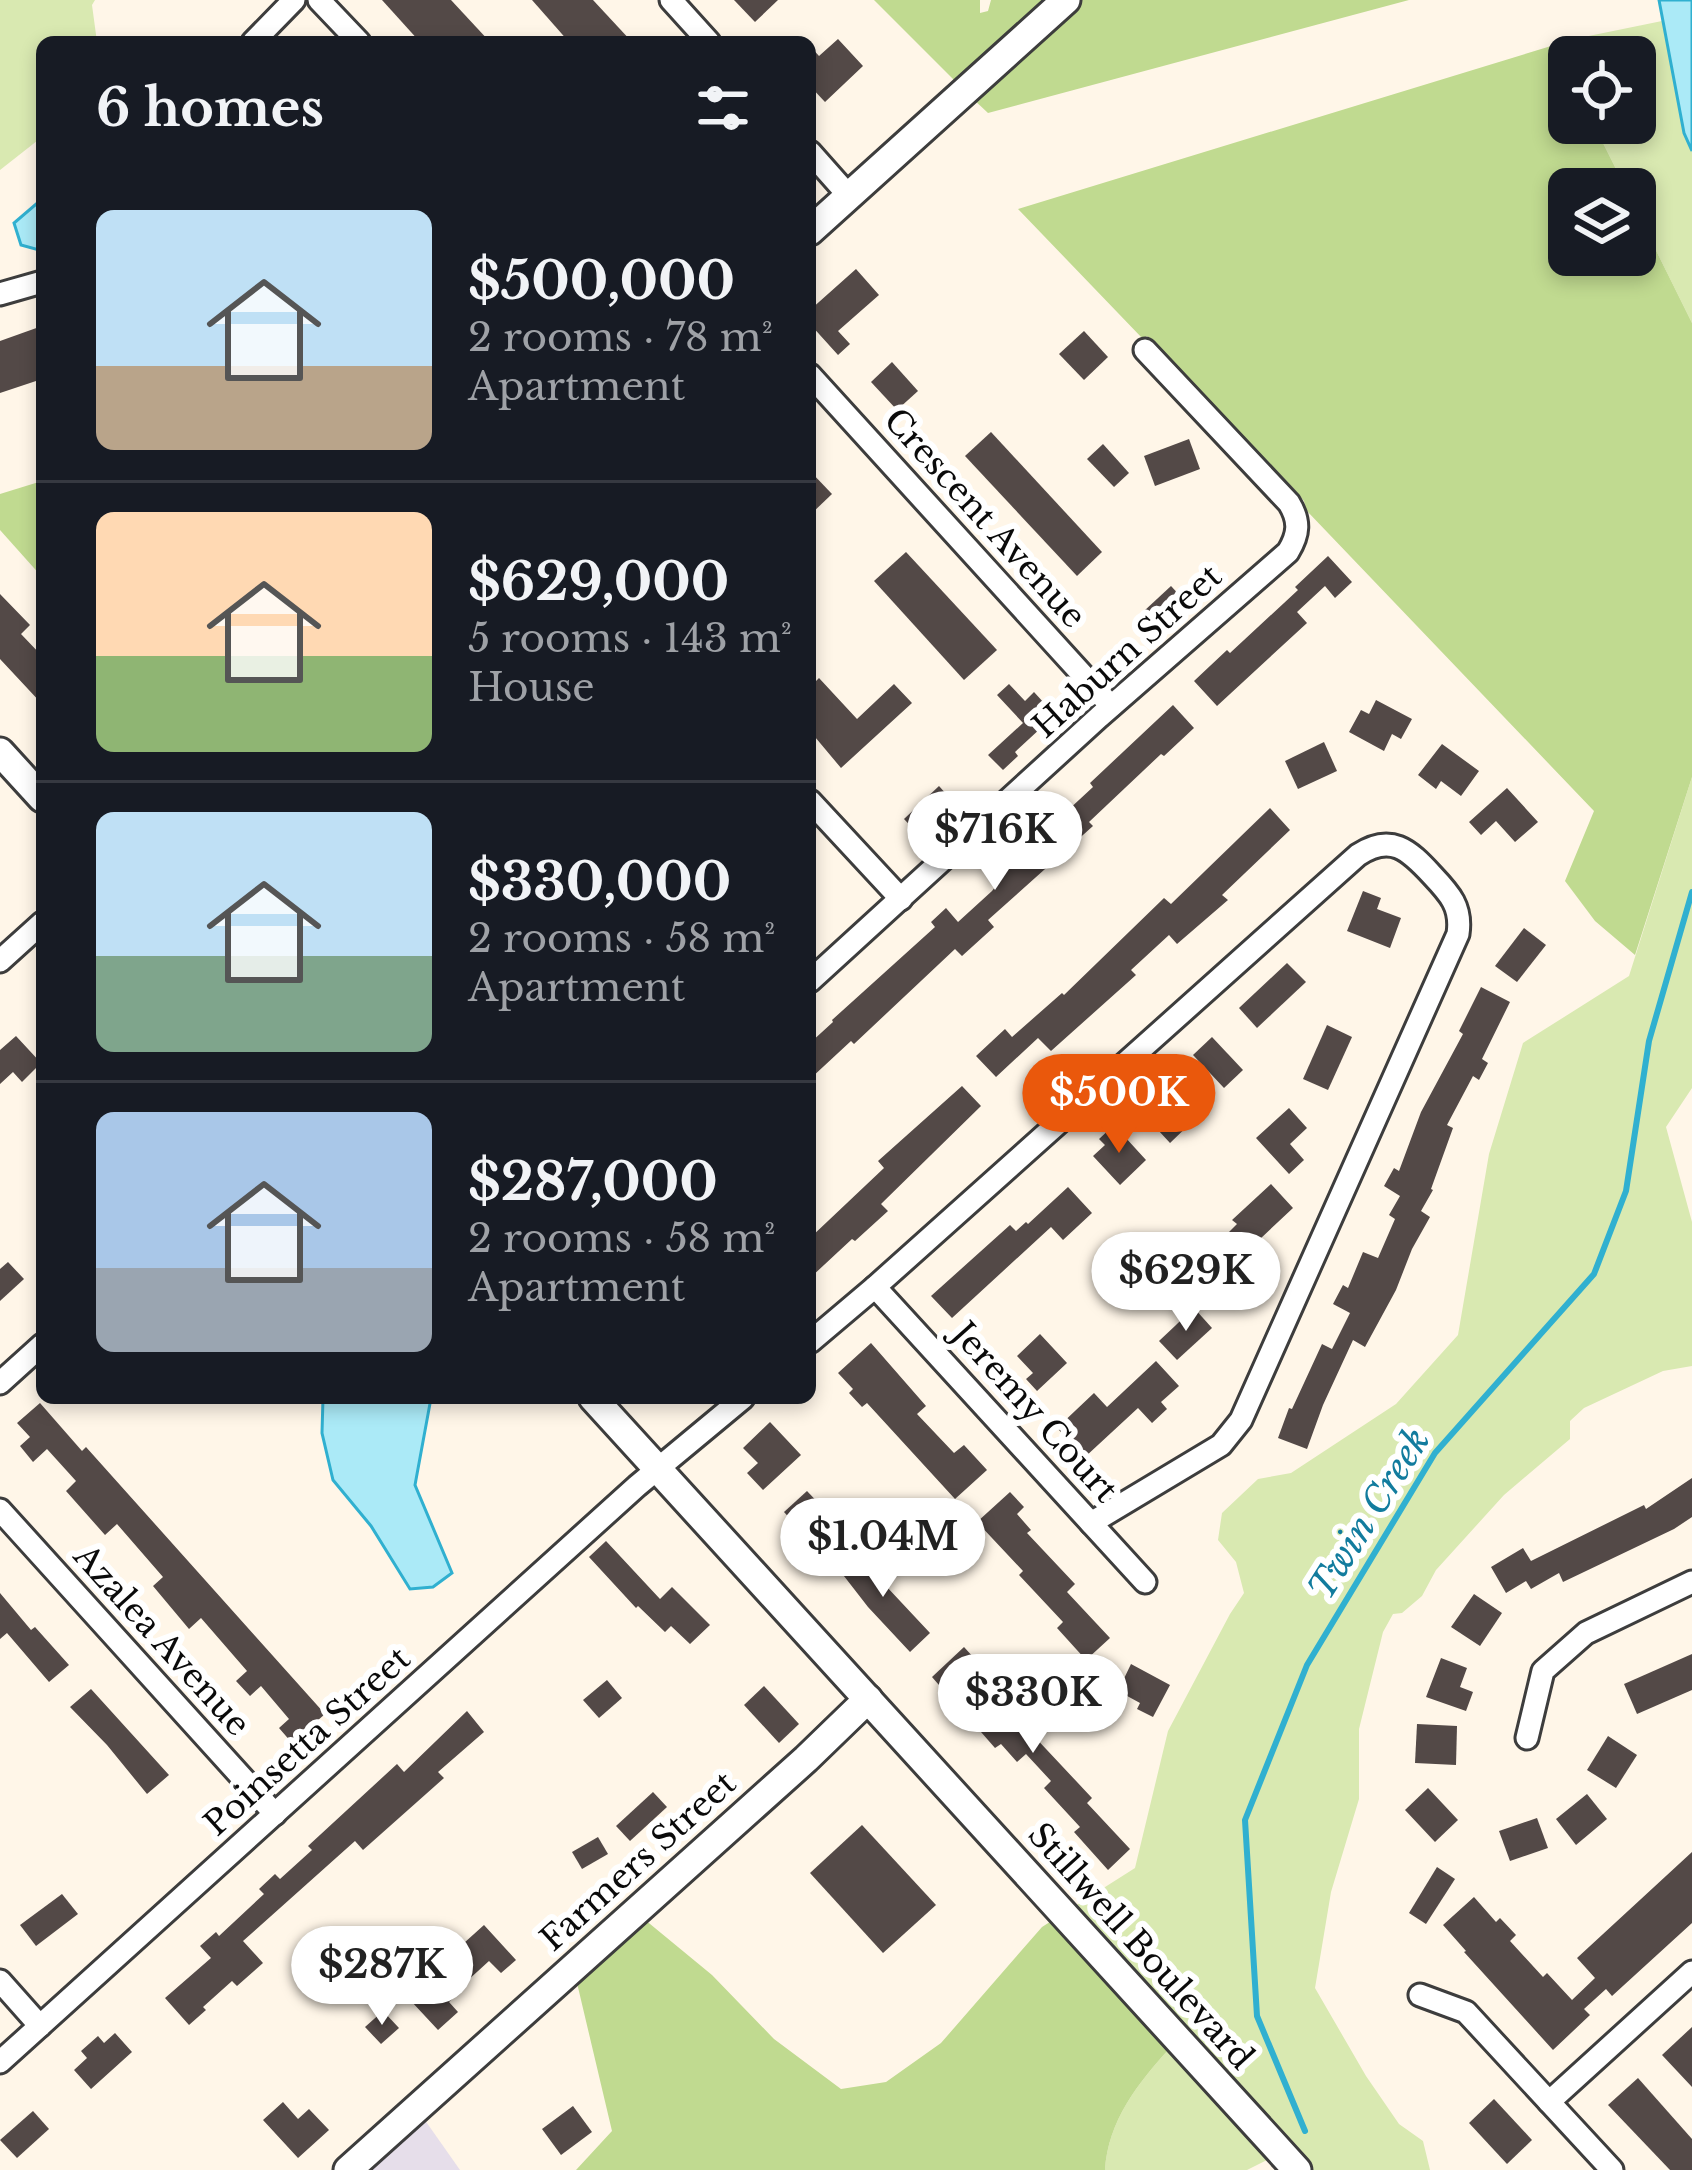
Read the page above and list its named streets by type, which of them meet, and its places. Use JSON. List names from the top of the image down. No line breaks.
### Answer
{"streets":{"street":["Crescent Avenue","Haburn Street","Jeremy Court","Azalea Avenue","Poinsetta Street","Farmers Street","Stillwell Boulevard"]},"crossings":[["Crescent Avenue","Haburn Street"],["Azalea Avenue","Poinsetta Street"],["Poinsetta Street","Stillwell Boulevard"],["Farmers Street","Stillwell Boulevard"]],"water":["Twin Creek"],"page":{"heading":"6 homes","list":[{"name":"$500,000","note":"2 rooms · 78 m² · Apartment"},{"name":"$629,000","note":"5 rooms · 143 m² · House"},{"name":"$330,000","note":"2 rooms · 58 m² · Apartment"},{"name":"$287,000","note":"2 rooms · 58 m² · Apartment"}],"price":["$716K","$500K","$629K","$1.04M","$330K","$287K"]}}
